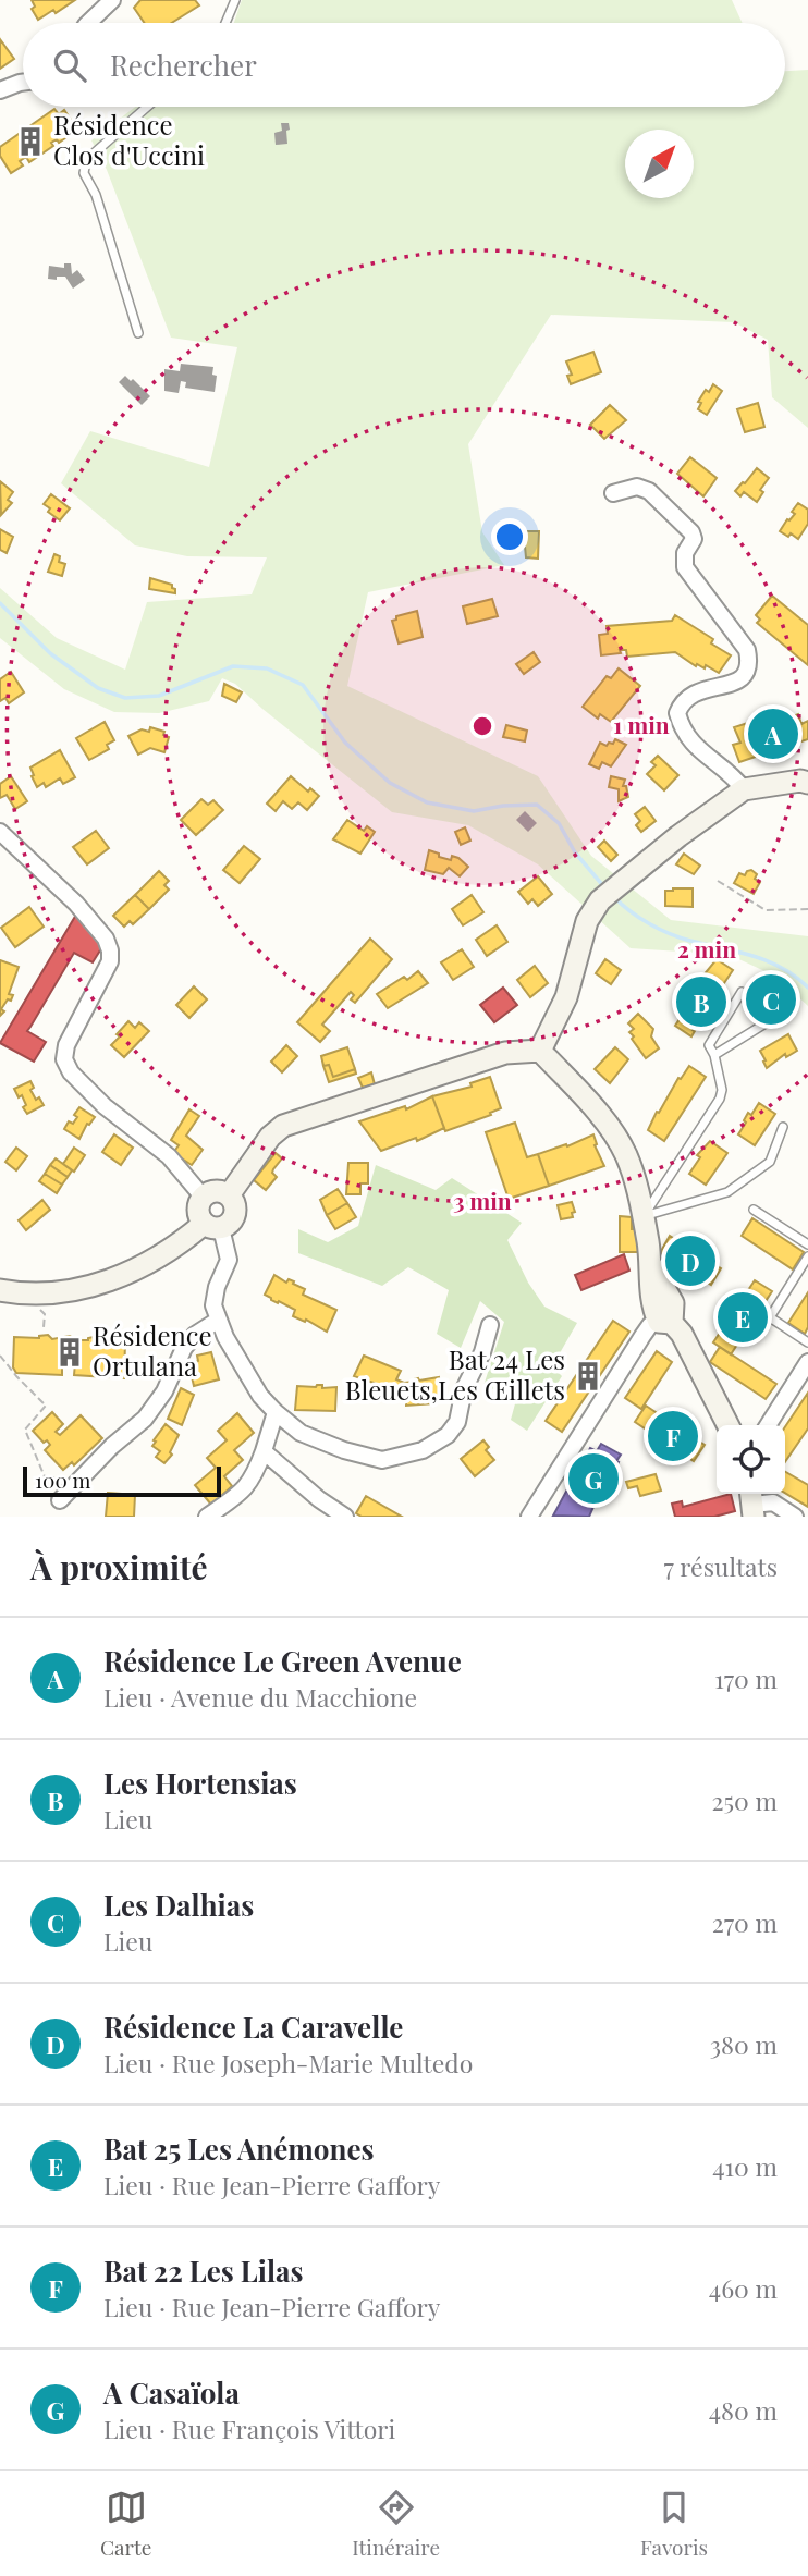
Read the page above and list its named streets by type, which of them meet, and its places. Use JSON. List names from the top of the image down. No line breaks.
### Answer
{"places":{"building":["Résidence Clos d'Uccini","Résidence Ortulana","Bat 24 Les Bleuets,Les Œillets"]},"scale_bar":"100 m","north":"top right","page":{"search":"Rechercher","pins":["A","C","B","D","E","F","G"],"scale":"100 m","heading":["À proximité","7 résultats"],"list":[{"mark":"A","name":"Résidence Le Green Avenue","note":"Lieu · Avenue du Macchione","value":"170 m"},{"mark":"B","name":"Les Hortensias","note":"Lieu","value":"250 m"},{"mark":"C","name":"Les Dalhias","note":"Lieu","value":"270 m"},{"mark":"D","name":"Résidence La Caravelle","note":"Lieu · Rue Joseph-Marie Multedo","value":"380 m"},{"mark":"E","name":"Bat 25 Les Anémones","note":"Lieu · Rue Jean-Pierre Gaffory","value":"410 m"},{"mark":"F","name":"Bat 22 Les Lilas","note":"Lieu · Rue Jean-Pierre Gaffory","value":"460 m"},{"mark":"G","name":"A Casaïola","note":"Lieu · Rue François Vittori","value":"480 m"}],"nav":["Carte","Itinéraire","Favoris"]},"rings":["1 min","2 min","3 min"]}
